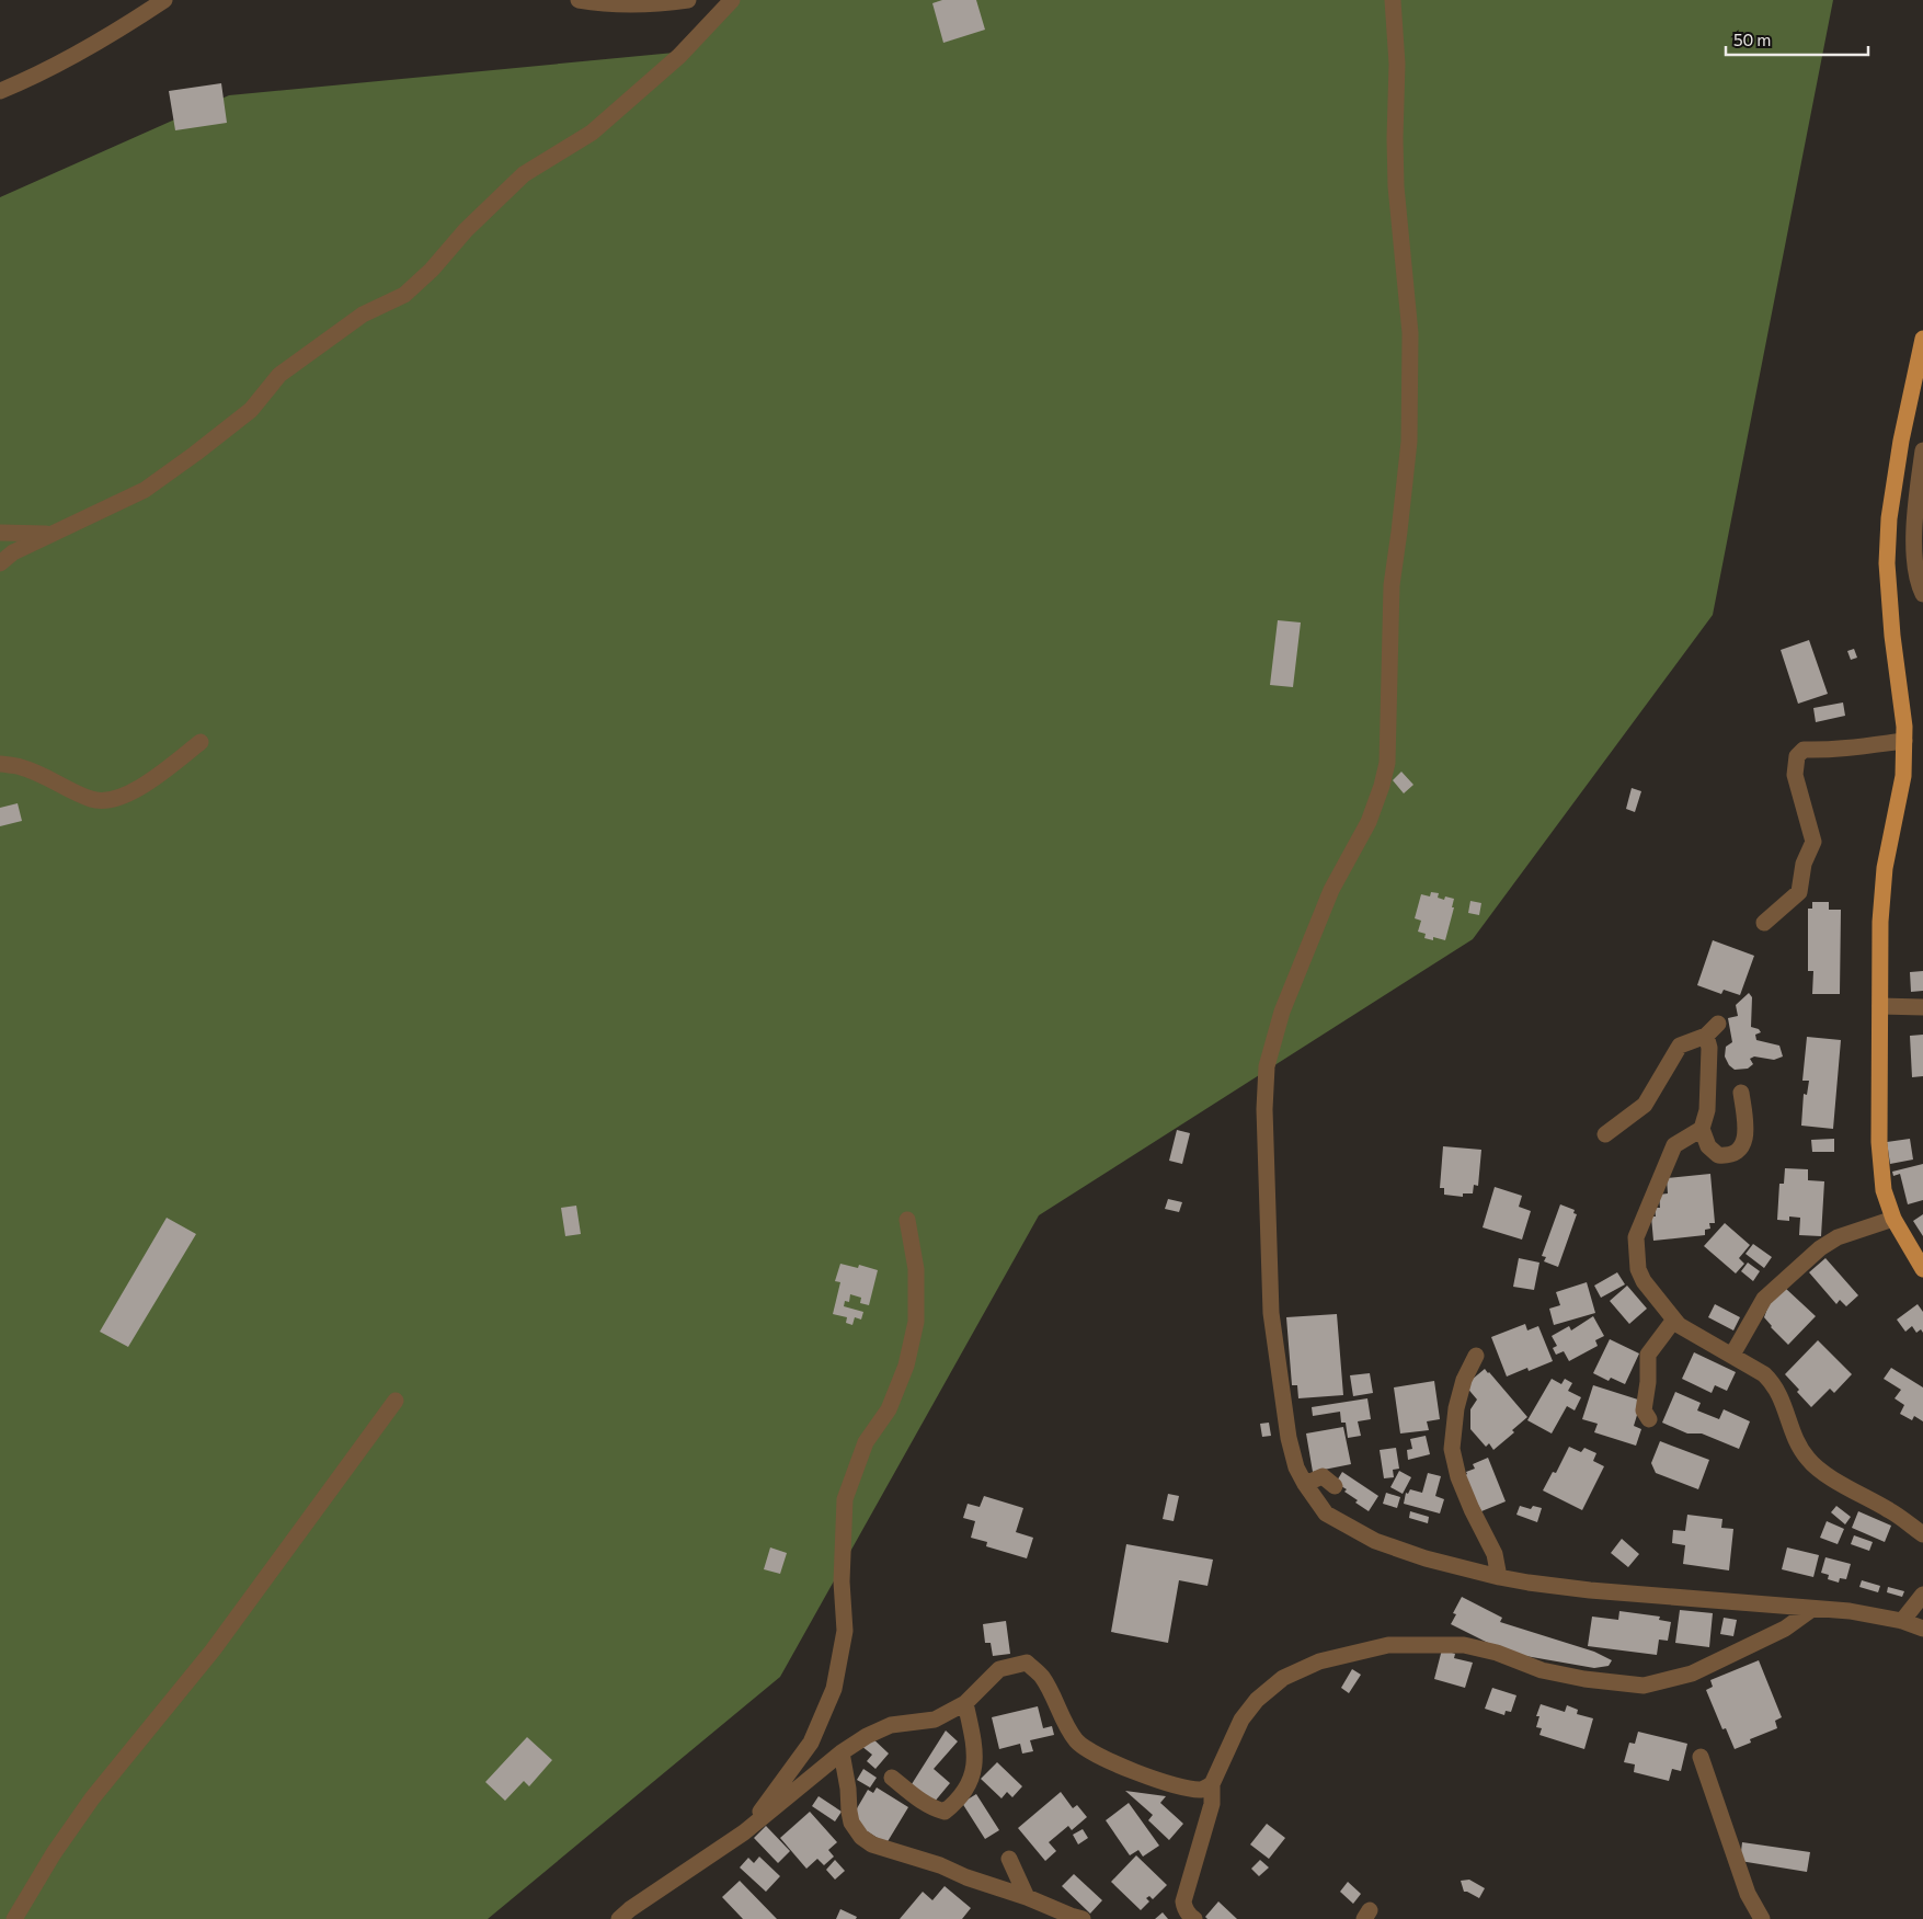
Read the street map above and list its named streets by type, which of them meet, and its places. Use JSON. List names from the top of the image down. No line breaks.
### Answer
{"scale_bar":"50 m"}
